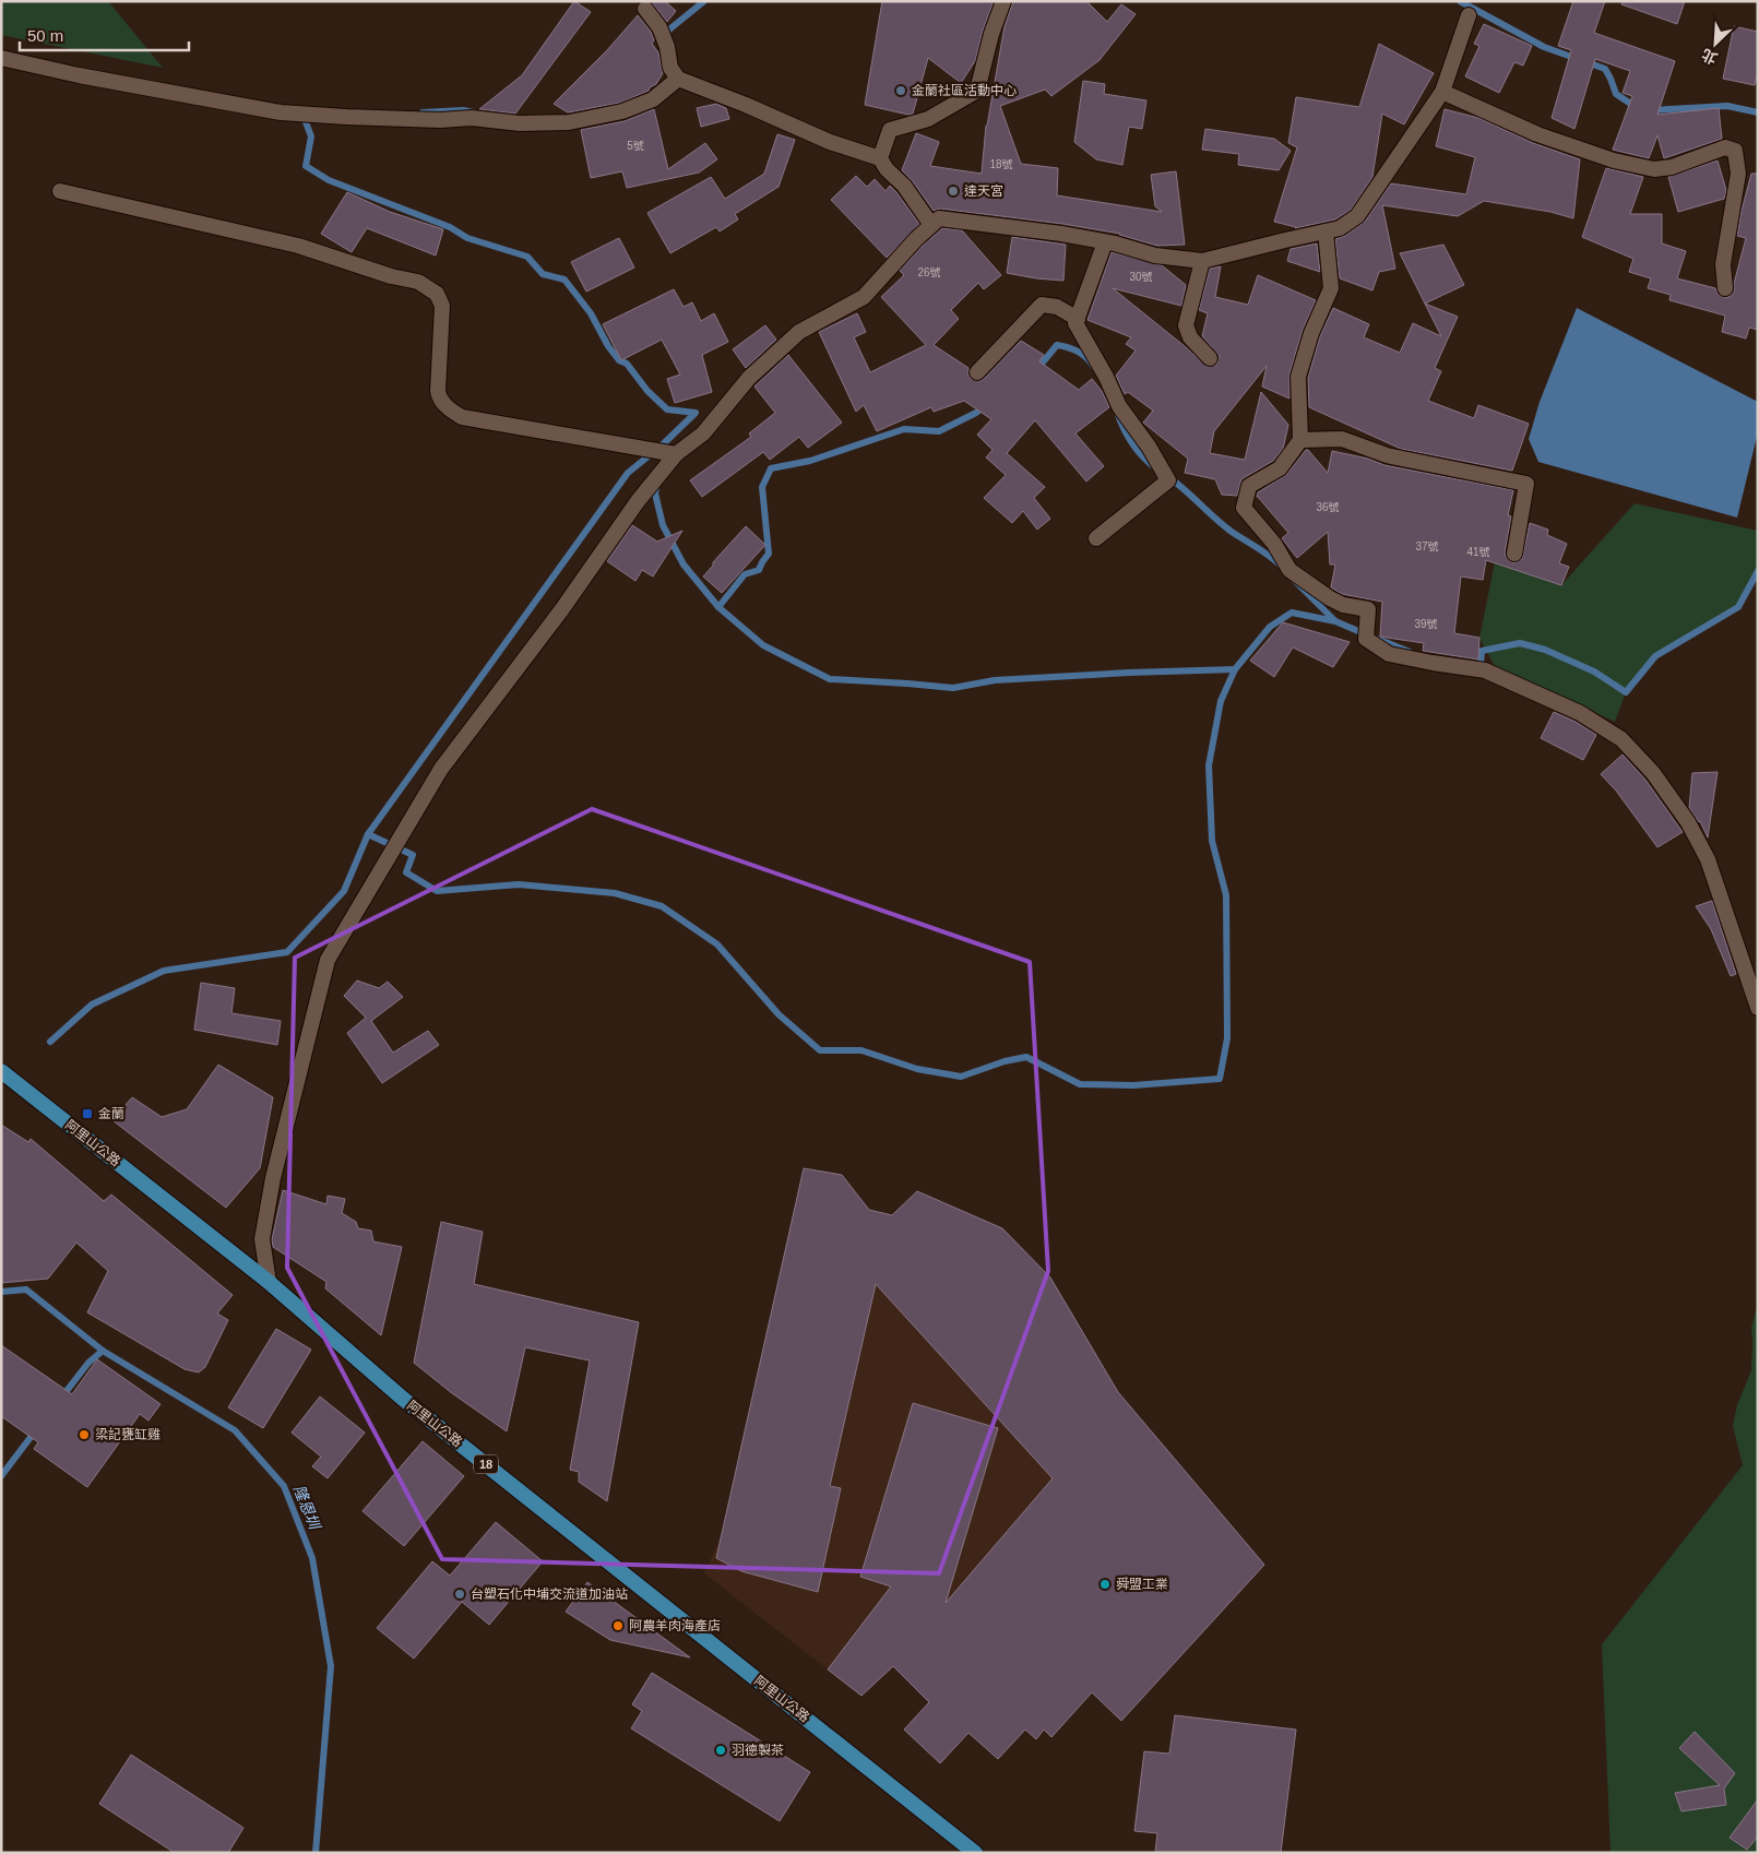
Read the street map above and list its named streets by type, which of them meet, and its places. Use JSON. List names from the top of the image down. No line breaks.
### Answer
{"streets":{"main road":["阿里山公路","18"]},"water":["隆恩圳"],"places":{"other":["金蘭社區活動中心","達天宮","梁記甕缸雞","舜盟工業","台塑石化中埔交流道加油站","阿農羊肉海產店","羽德製茶"],"transit":["金蘭"]},"house_numbers":["5號","18號","26號","30號","36號","37號","41號","39號"],"scale_bar":"50 m","north":"bottom left"}
